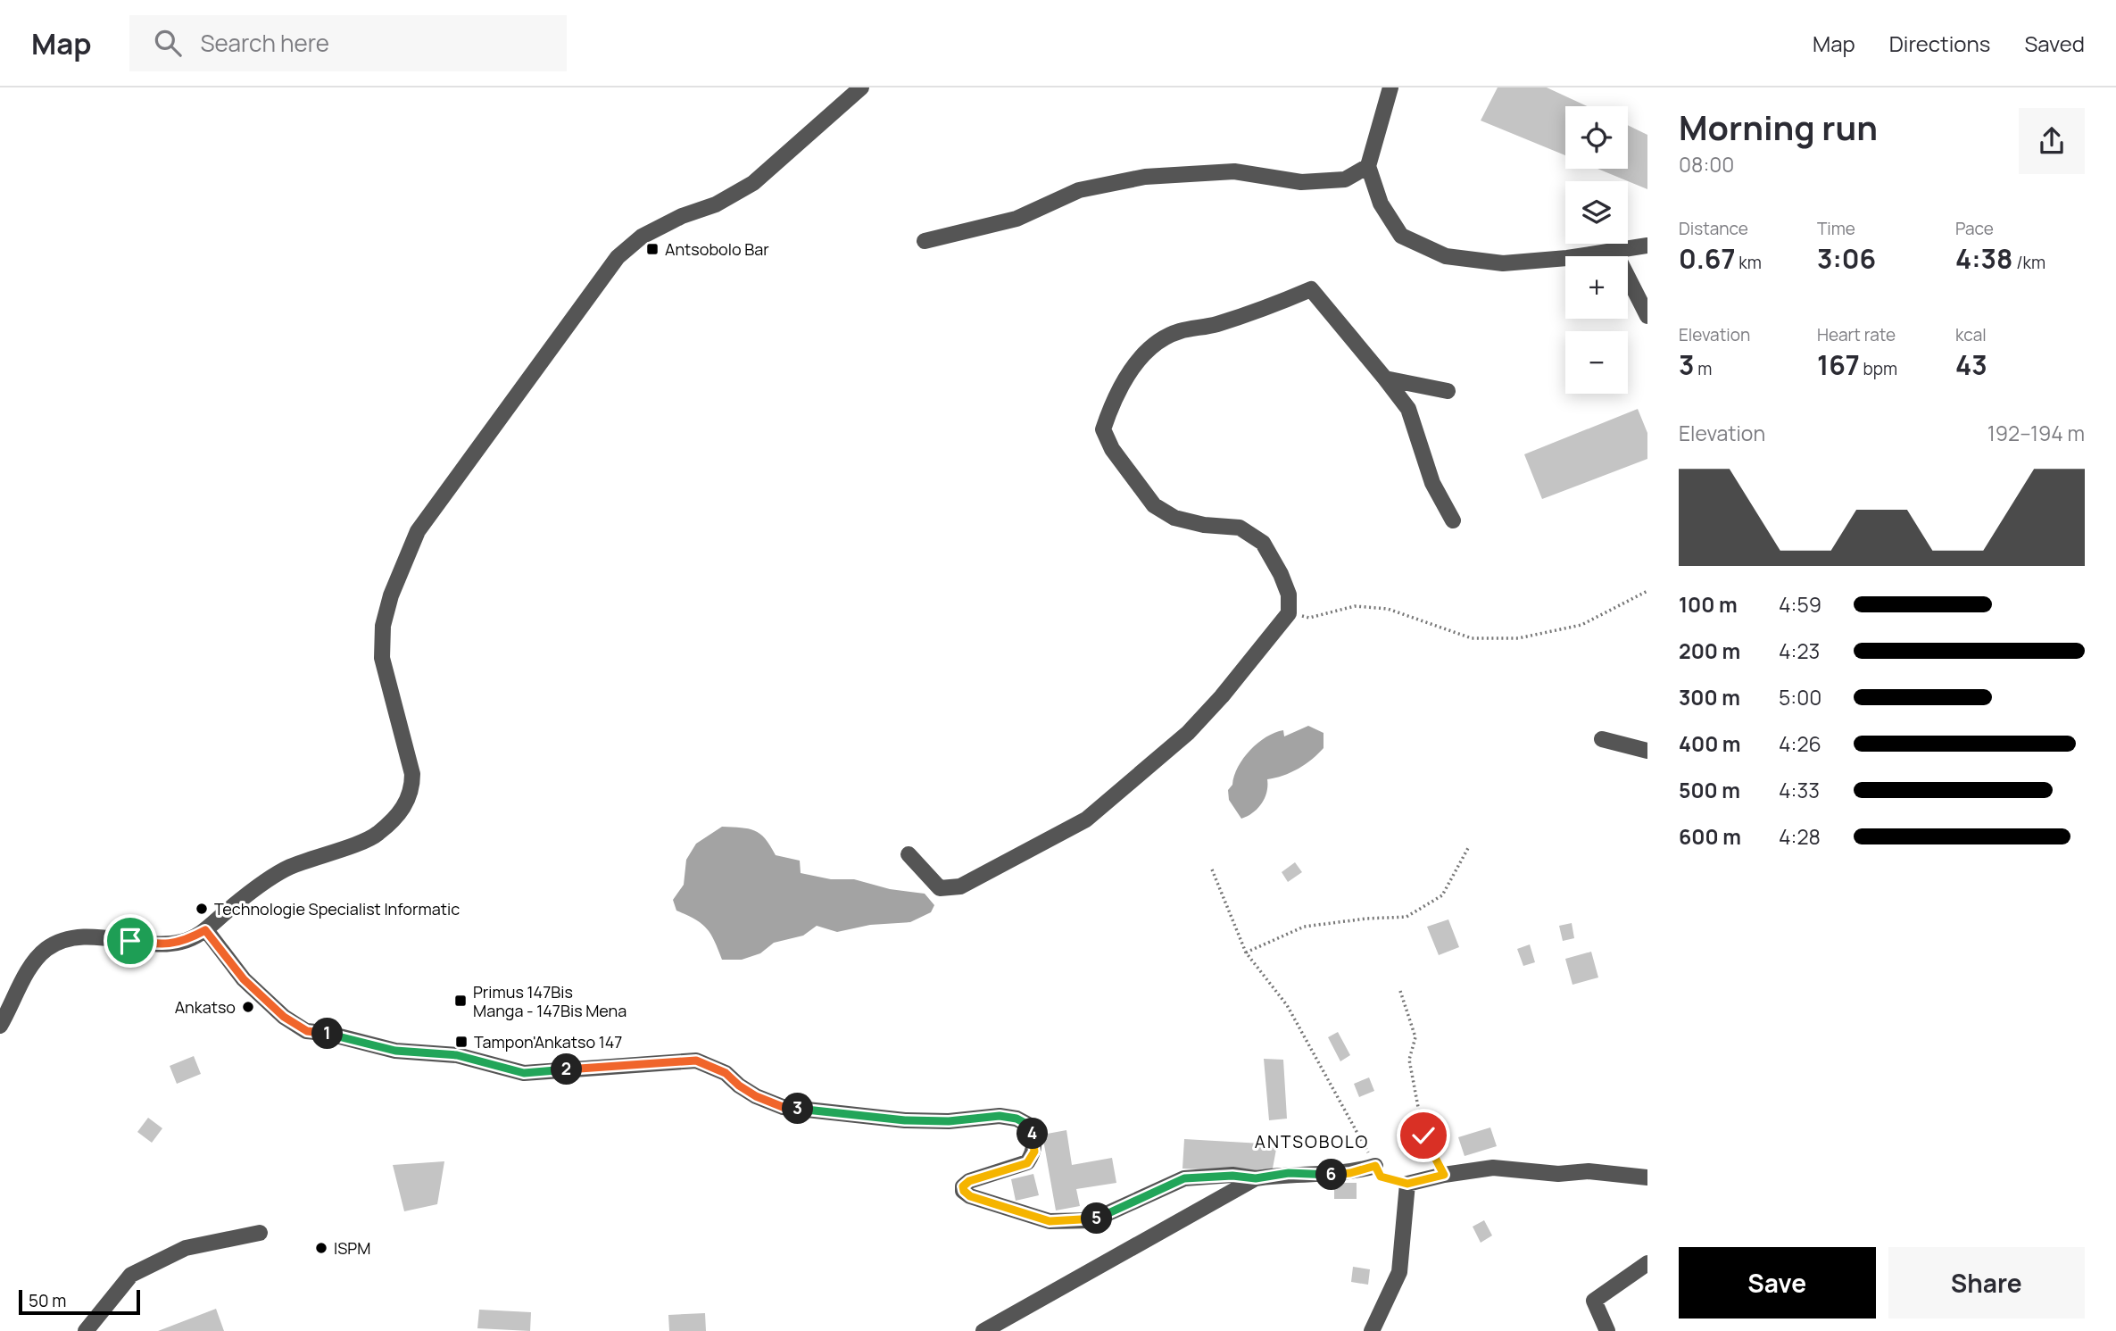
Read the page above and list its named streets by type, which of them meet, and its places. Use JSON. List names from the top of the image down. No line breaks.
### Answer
{"districts":["ANTSOBOLO"],"places":{"transit":["Antsobolo Bar","Primus 147Bis Manga - 147Bis Mena","Tampon'Ankatso 147"],"other":["Technologie Specialist Informatic","Ankatso","ISPM"]},"scale_bar":"50 m","page":{"header":"Map","search":"Search here","nav":["Map","Directions","Saved"],"heading":["Morning run","08:00"],"map_buttons":["+","−"],"stats":[["Distance","0.67 km"],["Time","3:06"],["Pace","4:38 /km"],["Elevation","3 m"],["Heart rate","167 bpm"],["kcal","43"]],"chart":["Elevation","192–194 m"],"list":[{"name":"100 m","note":"4:59"},{"name":"200 m","note":"4:23"},{"name":"300 m","note":"5:00"},{"name":"400 m","note":"4:26"},{"name":"500 m","note":"4:33"},{"name":"600 m","note":"4:28"}],"pins":["1","2","3","4","6","5"],"buttons":["Save","Share"],"scale":"50 m"}}
